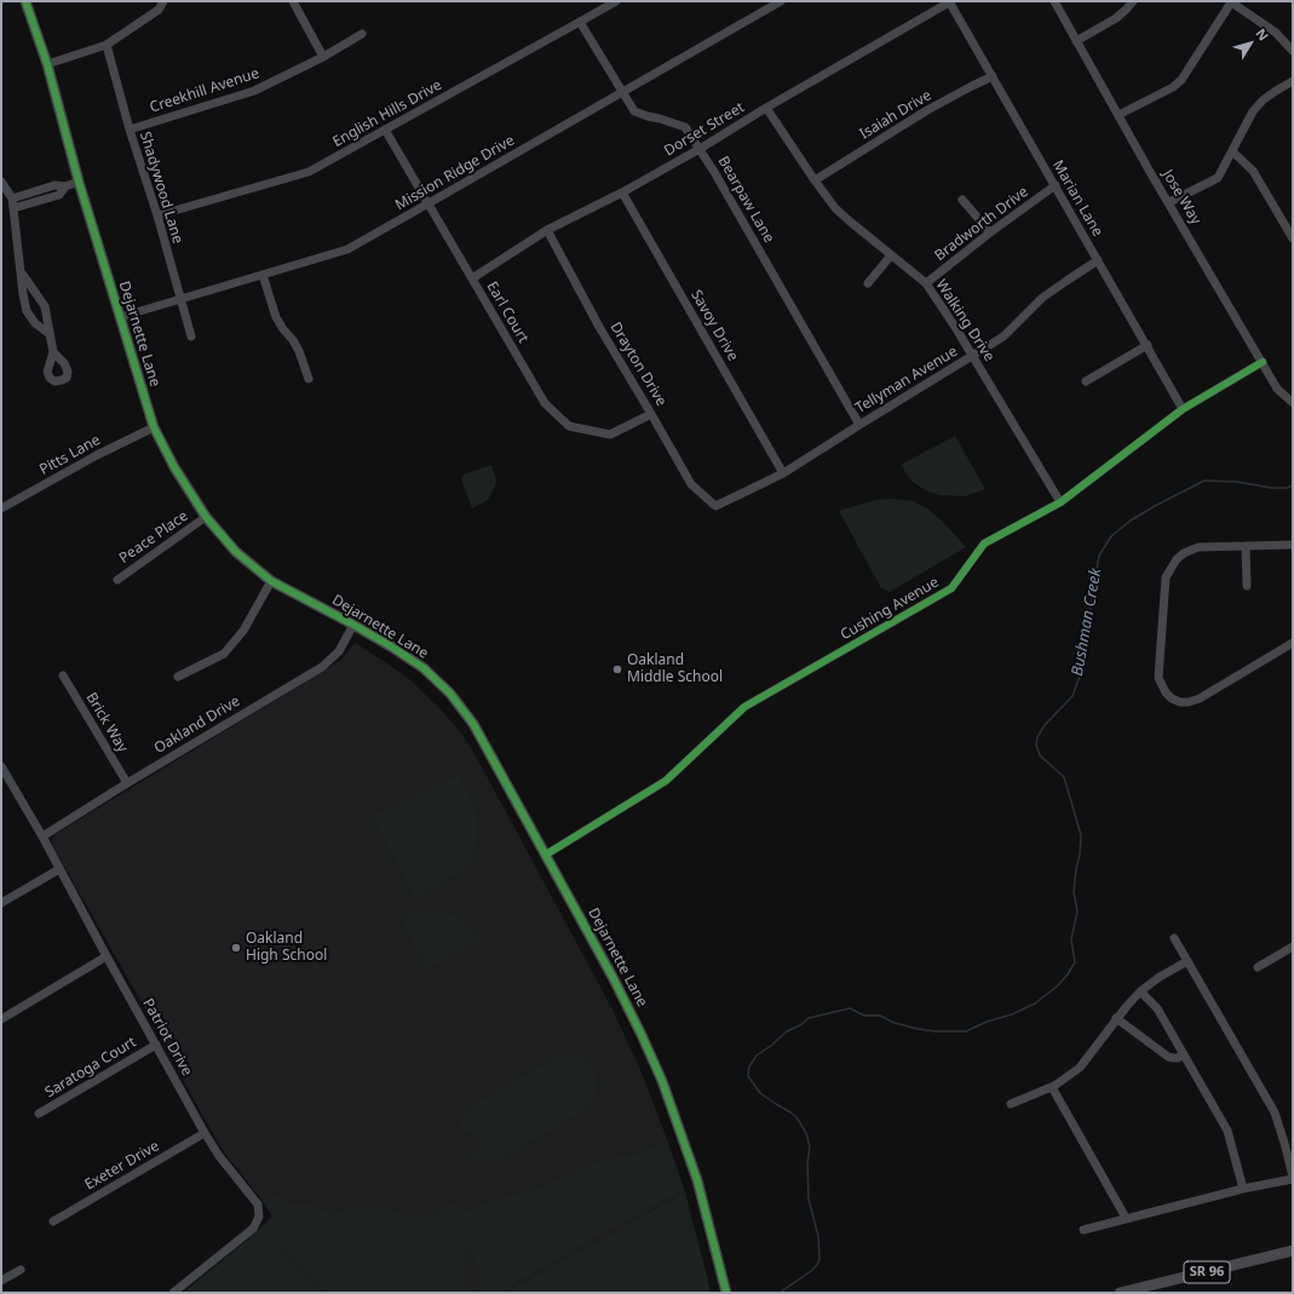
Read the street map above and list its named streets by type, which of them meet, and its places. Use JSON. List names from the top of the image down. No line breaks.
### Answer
{"streets":{"main road":["Dejarnette Lane","SR 96"],"street":["Creekhill Avenue","English Hills Drive","Isaiah Drive","Dorset Street","Mission Ridge Drive","Shadywood Lane","Jose Way","Marian Lane","Bearpaw Lane","Bradworth Drive","Earl Court","Walking Drive","Savoy Drive","Drayton Drive","Tellyman Avenue","Pitts Lane","Peace Place","Cushing Avenue","Brick Way","Oakland Drive","Patriot Drive","Saratoga Court","Exeter Drive"]},"crossings":[["Creekhill Avenue","Shadywood Lane"],["English Hills Drive","Shadywood Lane"],["English Hills Drive","Bearpaw Lane"],["English Hills Drive","Earl Court"],["Isaiah Drive","Marian Lane"],["Isaiah Drive","Walking Drive"],["Dorset Street","Marian Lane"],["Dorset Street","Bearpaw Lane"],["Dorset Street","Earl Court"],["Dorset Street","Walking Drive"],["Dorset Street","Savoy Drive"],["Dorset Street","Drayton Drive"],["Mission Ridge Drive","Shadywood Lane"],["Mission Ridge Drive","Bearpaw Lane"],["Mission Ridge Drive","Earl Court"],["Mission Ridge Drive","Dejarnette Lane"],["Jose Way","Cushing Avenue"],["Marian Lane","Bradworth Drive"],["Marian Lane","Tellyman Avenue"],["Marian Lane","Cushing Avenue"],["Bearpaw Lane","Tellyman Avenue"],["Bradworth Drive","Walking Drive"],["Earl Court","Drayton Drive"],["Walking Drive","Tellyman Avenue"],["Walking Drive","Cushing Avenue"],["Savoy Drive","Tellyman Avenue"],["Dejarnette Lane","Pitts Lane"],["Dejarnette Lane","Peace Place"],["Dejarnette Lane","Cushing Avenue"],["Dejarnette Lane","Oakland Drive"],["Drayton Drive","Tellyman Avenue"],["Brick Way","Oakland Drive"],["Oakland Drive","Patriot Drive"],["Patriot Drive","Saratoga Court"],["Patriot Drive","Exeter Drive"]],"water":["Bushman Creek"],"places":["Oakland Middle School","Oakland High School"],"north":"top right"}
